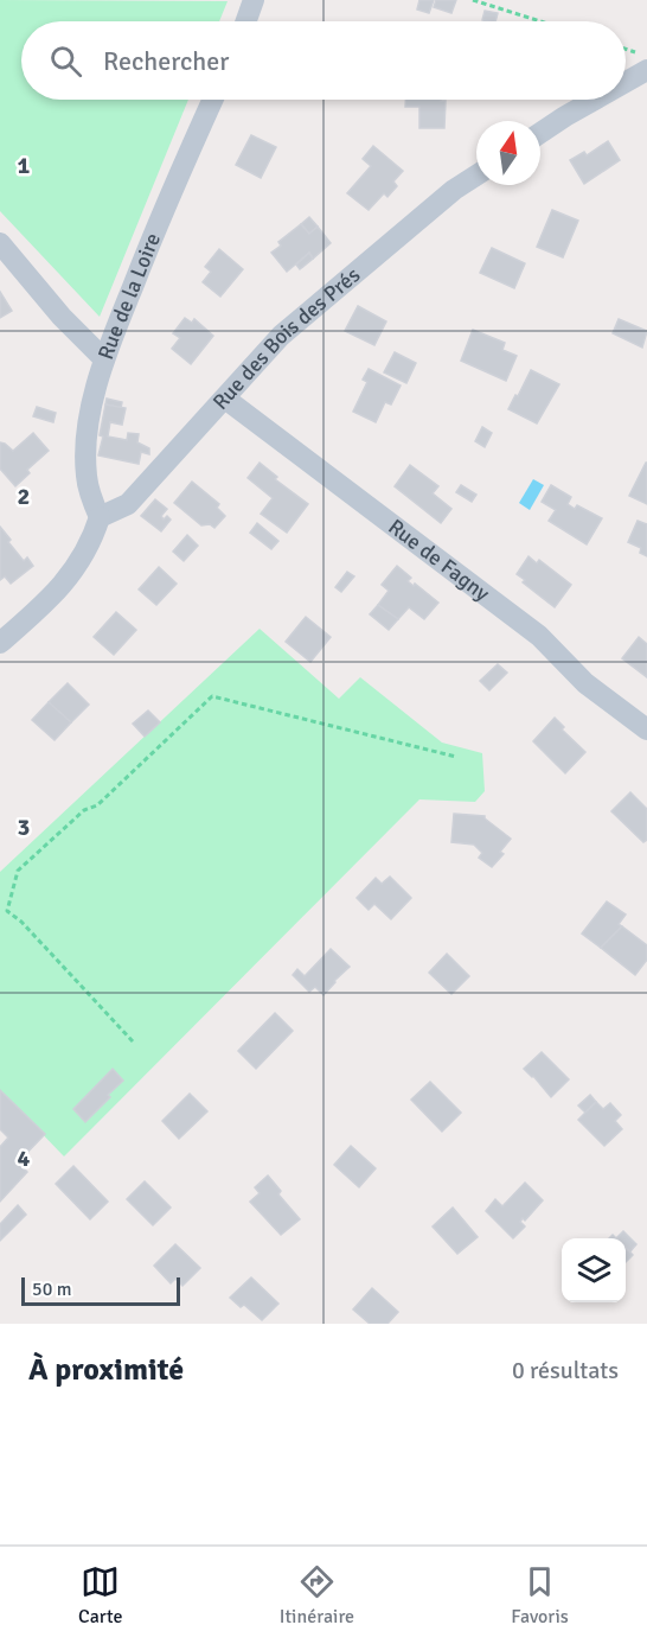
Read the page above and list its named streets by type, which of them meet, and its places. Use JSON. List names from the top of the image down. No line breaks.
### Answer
{"streets":{"street":["Rue de la Loire","Rue des Bois des Prés","Rue de Fagny"]},"crossings":[["Rue de la Loire","Rue des Bois des Prés"],["Rue des Bois des Prés","Rue de Fagny"]],"scale_bar":"50 m","north":"top","page":{"search":"Rechercher","scale":"50 m","heading":["À proximité","0 résultats"],"nav":["Carte","Itinéraire","Favoris"]},"grid":{"rows":["1","2","3","4"]}}
